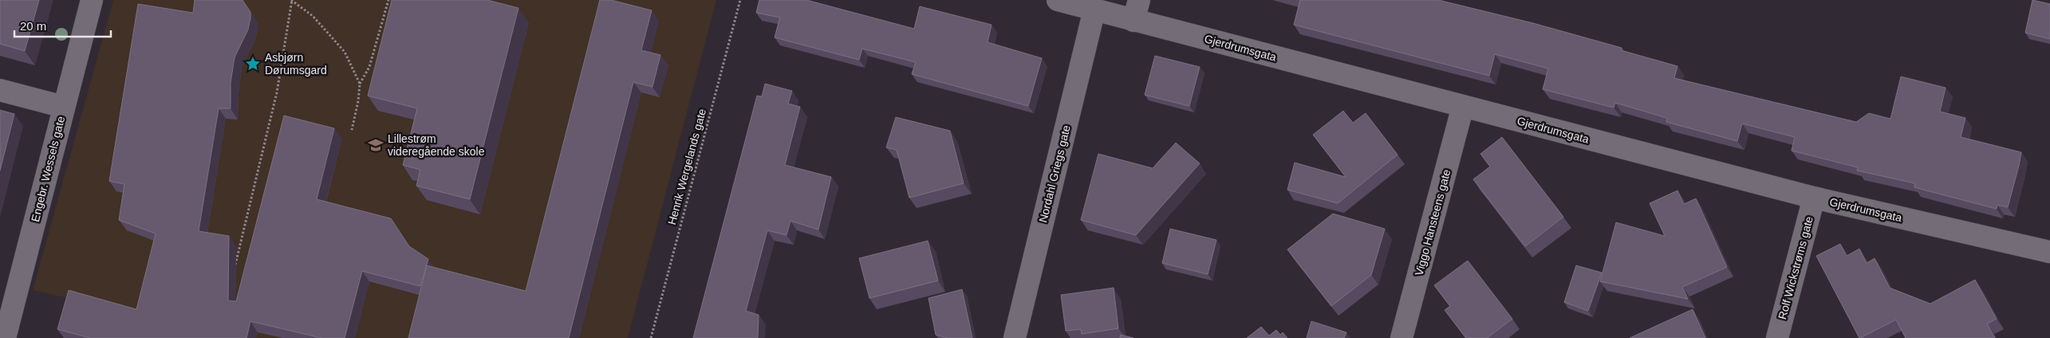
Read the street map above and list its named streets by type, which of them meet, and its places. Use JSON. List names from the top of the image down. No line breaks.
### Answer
{"streets":{"street":["Gjerdrumsgata","Engebr. Wessels gate","Nordahl Griegs gate","Viggo Hansteens gate","Rolf Wickstrøms gate"],"path":["Henrik Wergelands gate"]},"crossings":[["Gjerdrumsgata","Nordahl Griegs gate"],["Gjerdrumsgata","Viggo Hansteens gate"],["Gjerdrumsgata","Rolf Wickstrøms gate"]],"places":{"place":["Asbjørn Dørumsgard"],"school or university":["Lillestrøm videregående skole"]},"scale_bar":"20 m"}
